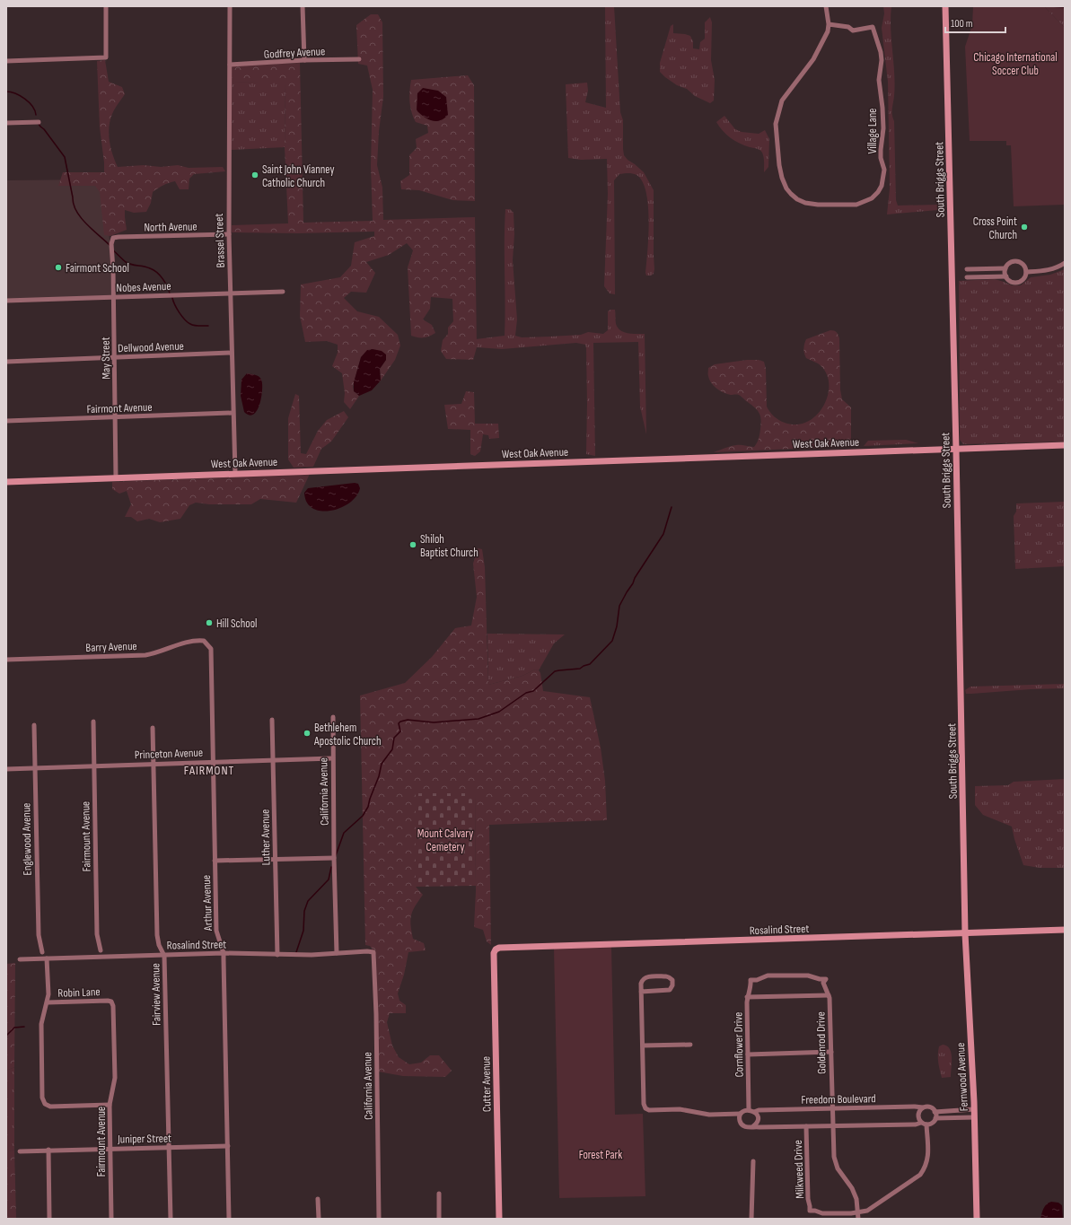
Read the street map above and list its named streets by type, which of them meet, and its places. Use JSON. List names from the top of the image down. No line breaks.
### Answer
{"streets":{"street":["Godfrey Avenue","Village Lane","South Briggs Street","North Avenue","Brassel Street","Nobes Avenue","Dellwood Avenue","May Street","Fairmont Avenue","West Oak Avenue","Barry Avenue","Princeton Avenue","California Avenue","Fairmount Avenue","Luther Avenue","Englewood Avenue","Arthur Avenue","Rosalind Street","Robin Lane","Fairview Avenue","Goldenrod Drive","Cornflower Drive","Fernwood Avenue","Cutter Avenue","Freedom Boulevard","Juniper Street","Milkweed Drive"]},"crossings":[["Godfrey Avenue","Brassel Street"],["South Briggs Street","West Oak Avenue"],["South Briggs Street","Rosalind Street"],["South Briggs Street","Fernwood Avenue"],["North Avenue","Brassel Street"],["North Avenue","May Street"],["Brassel Street","Nobes Avenue"],["Brassel Street","Dellwood Avenue"],["Brassel Street","Fairmont Avenue"],["Brassel Street","West Oak Avenue"],["Nobes Avenue","May Street"],["Dellwood Avenue","May Street"],["May Street","Fairmont Avenue"],["May Street","West Oak Avenue"],["Barry Avenue","Arthur Avenue"],["Princeton Avenue","California Avenue"],["Princeton Avenue","Fairmount Avenue"],["Princeton Avenue","Luther Avenue"],["Princeton Avenue","Englewood Avenue"],["Princeton Avenue","Arthur Avenue"],["Princeton Avenue","Fairview Avenue"],["California Avenue","Rosalind Street"],["Fairmount Avenue","Robin Lane"],["Fairmount Avenue","Juniper Street"],["Luther Avenue","Rosalind Street"],["Arthur Avenue","Rosalind Street"],["Arthur Avenue","Juniper Street"],["Rosalind Street","Fairview Avenue"],["Rosalind Street","Fernwood Avenue"],["Rosalind Street","Cutter Avenue"],["Fairview Avenue","Juniper Street"],["Goldenrod Drive","Cornflower Drive"],["Goldenrod Drive","Freedom Boulevard"],["Goldenrod Drive","Milkweed Drive"],["Cornflower Drive","Freedom Boulevard"]],"districts":["FAIRMONT"],"parks":["Chicago International Soccer Club","Mount Calvary Cemetery","Forest Park"],"places":["Saint John Vianney Catholic Church","Cross Point Church","Fairmont School","Shiloh Baptist Church","Hill School","Bethlehem Apostolic Church"],"scale_bar":"100 m"}
